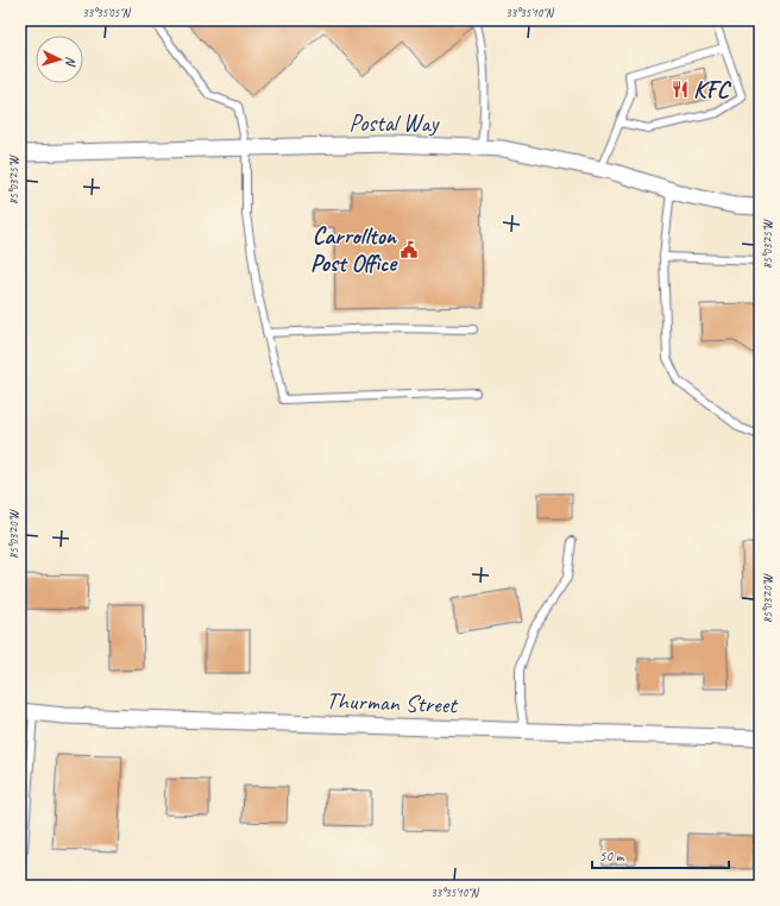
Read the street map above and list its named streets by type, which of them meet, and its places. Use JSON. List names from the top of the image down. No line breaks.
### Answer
{"streets":{"street":["Postal Way","Thurman Street"]},"places":{"restaurant":["KFC"],"public building":["Carrollton Post Office"]},"scale_bar":"50 m","north":"right","coordinates":["33°35'05\"N","33°35'10\"N","85°03'25\"W","85°03'20\"W"]}
